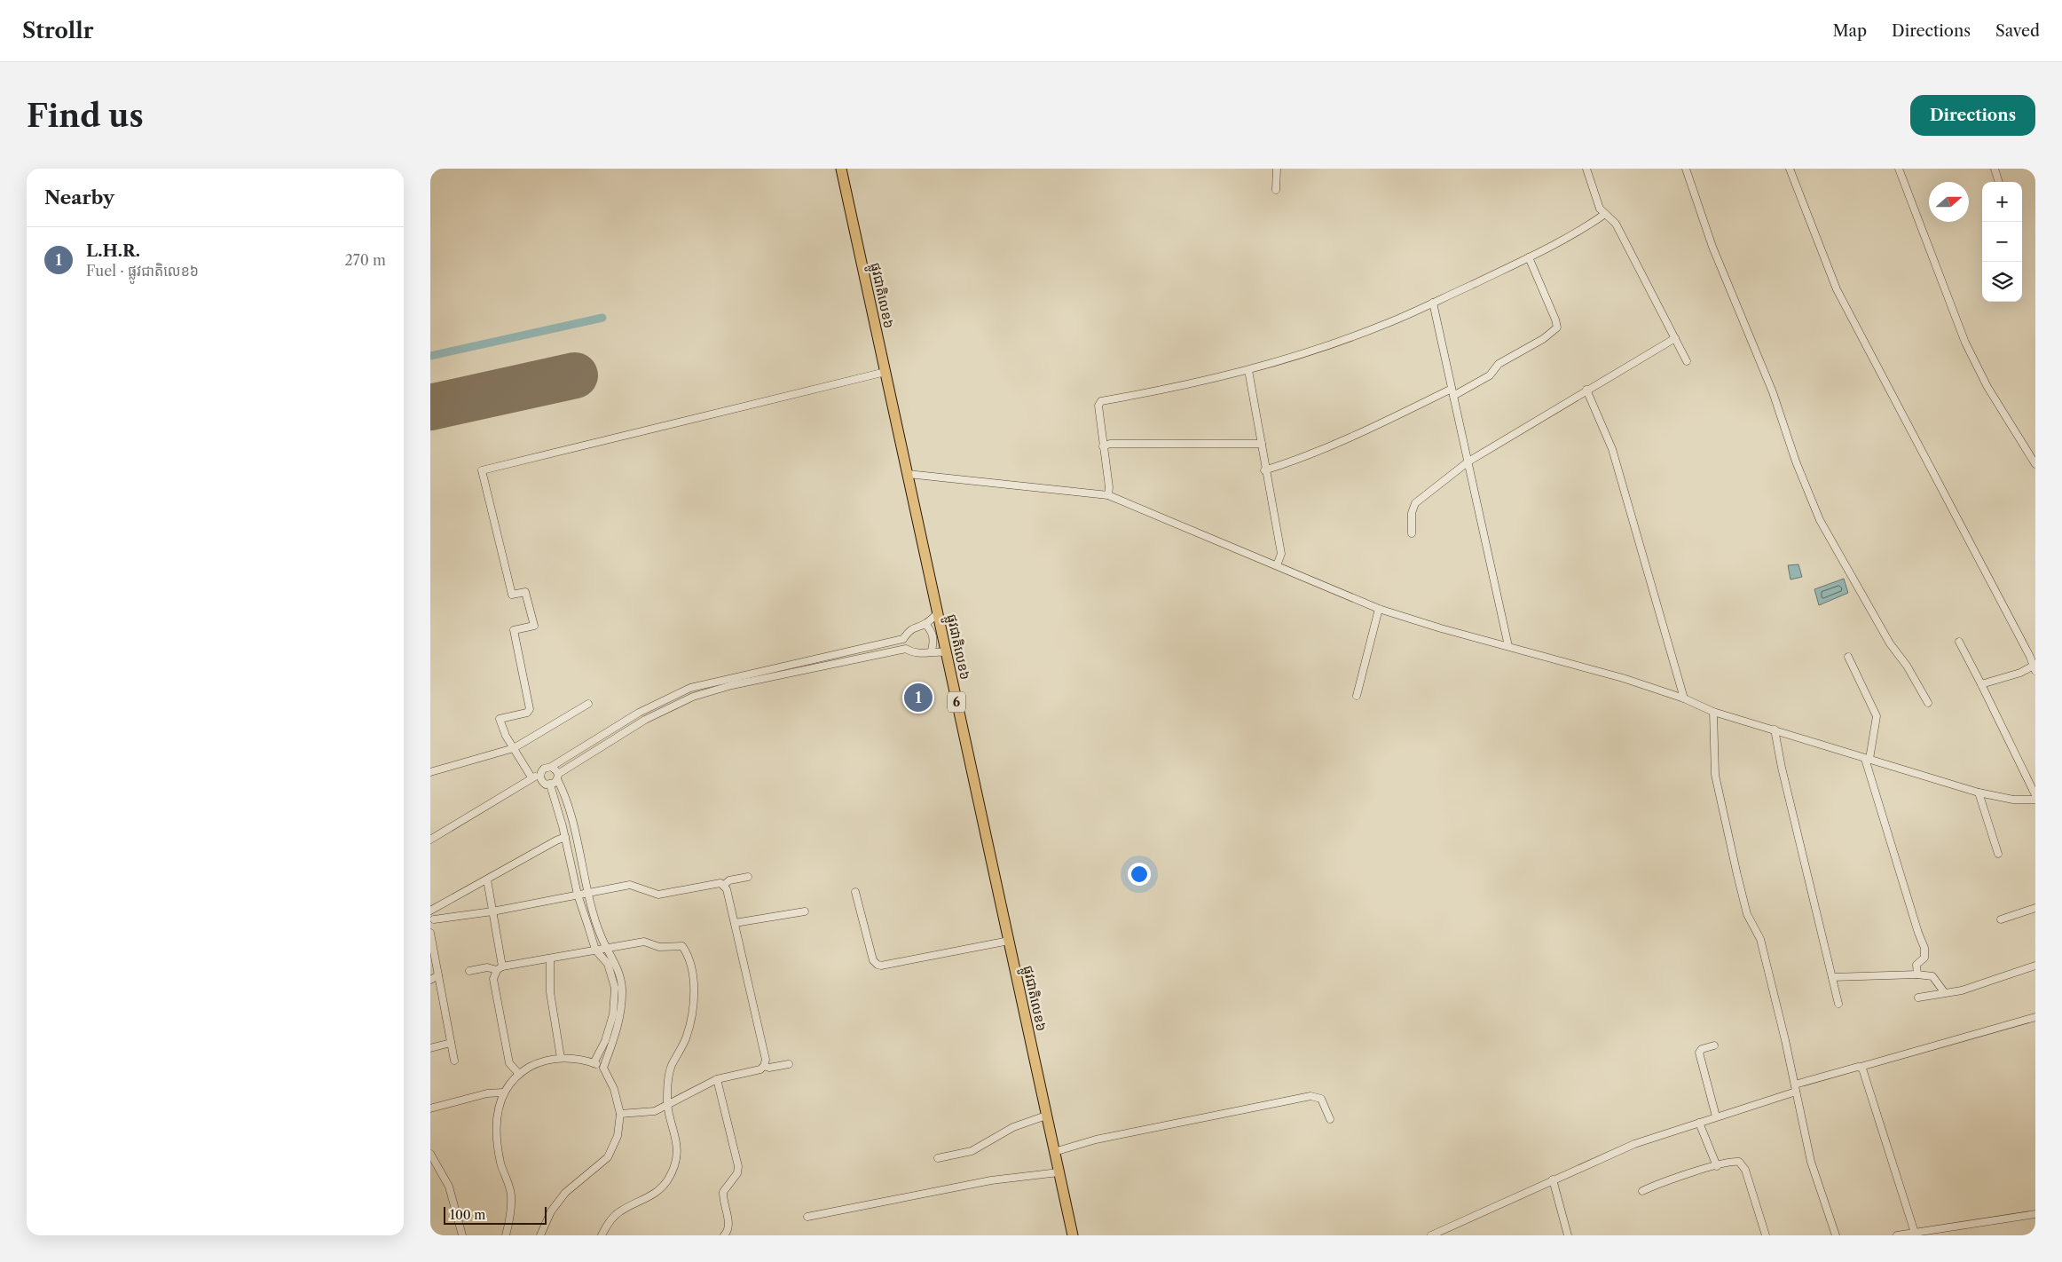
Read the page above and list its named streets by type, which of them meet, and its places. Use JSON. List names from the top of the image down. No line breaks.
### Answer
{"streets":{"highway":["ផ្លូវជាតិលេខ៦","6"]},"scale_bar":"100 m","north":"right","page":{"header":"Strollr","nav":["Map","Directions","Saved"],"buttons":"Directions","title":"Find us","heading":"Nearby","map_buttons":["+","−"],"list":[{"mark":"1","name":"L.H.R.","note":"Fuel · ផ្លូវជាតិលេខ៦","value":"270 m"}],"pins":"1","scale":"100 m"}}
